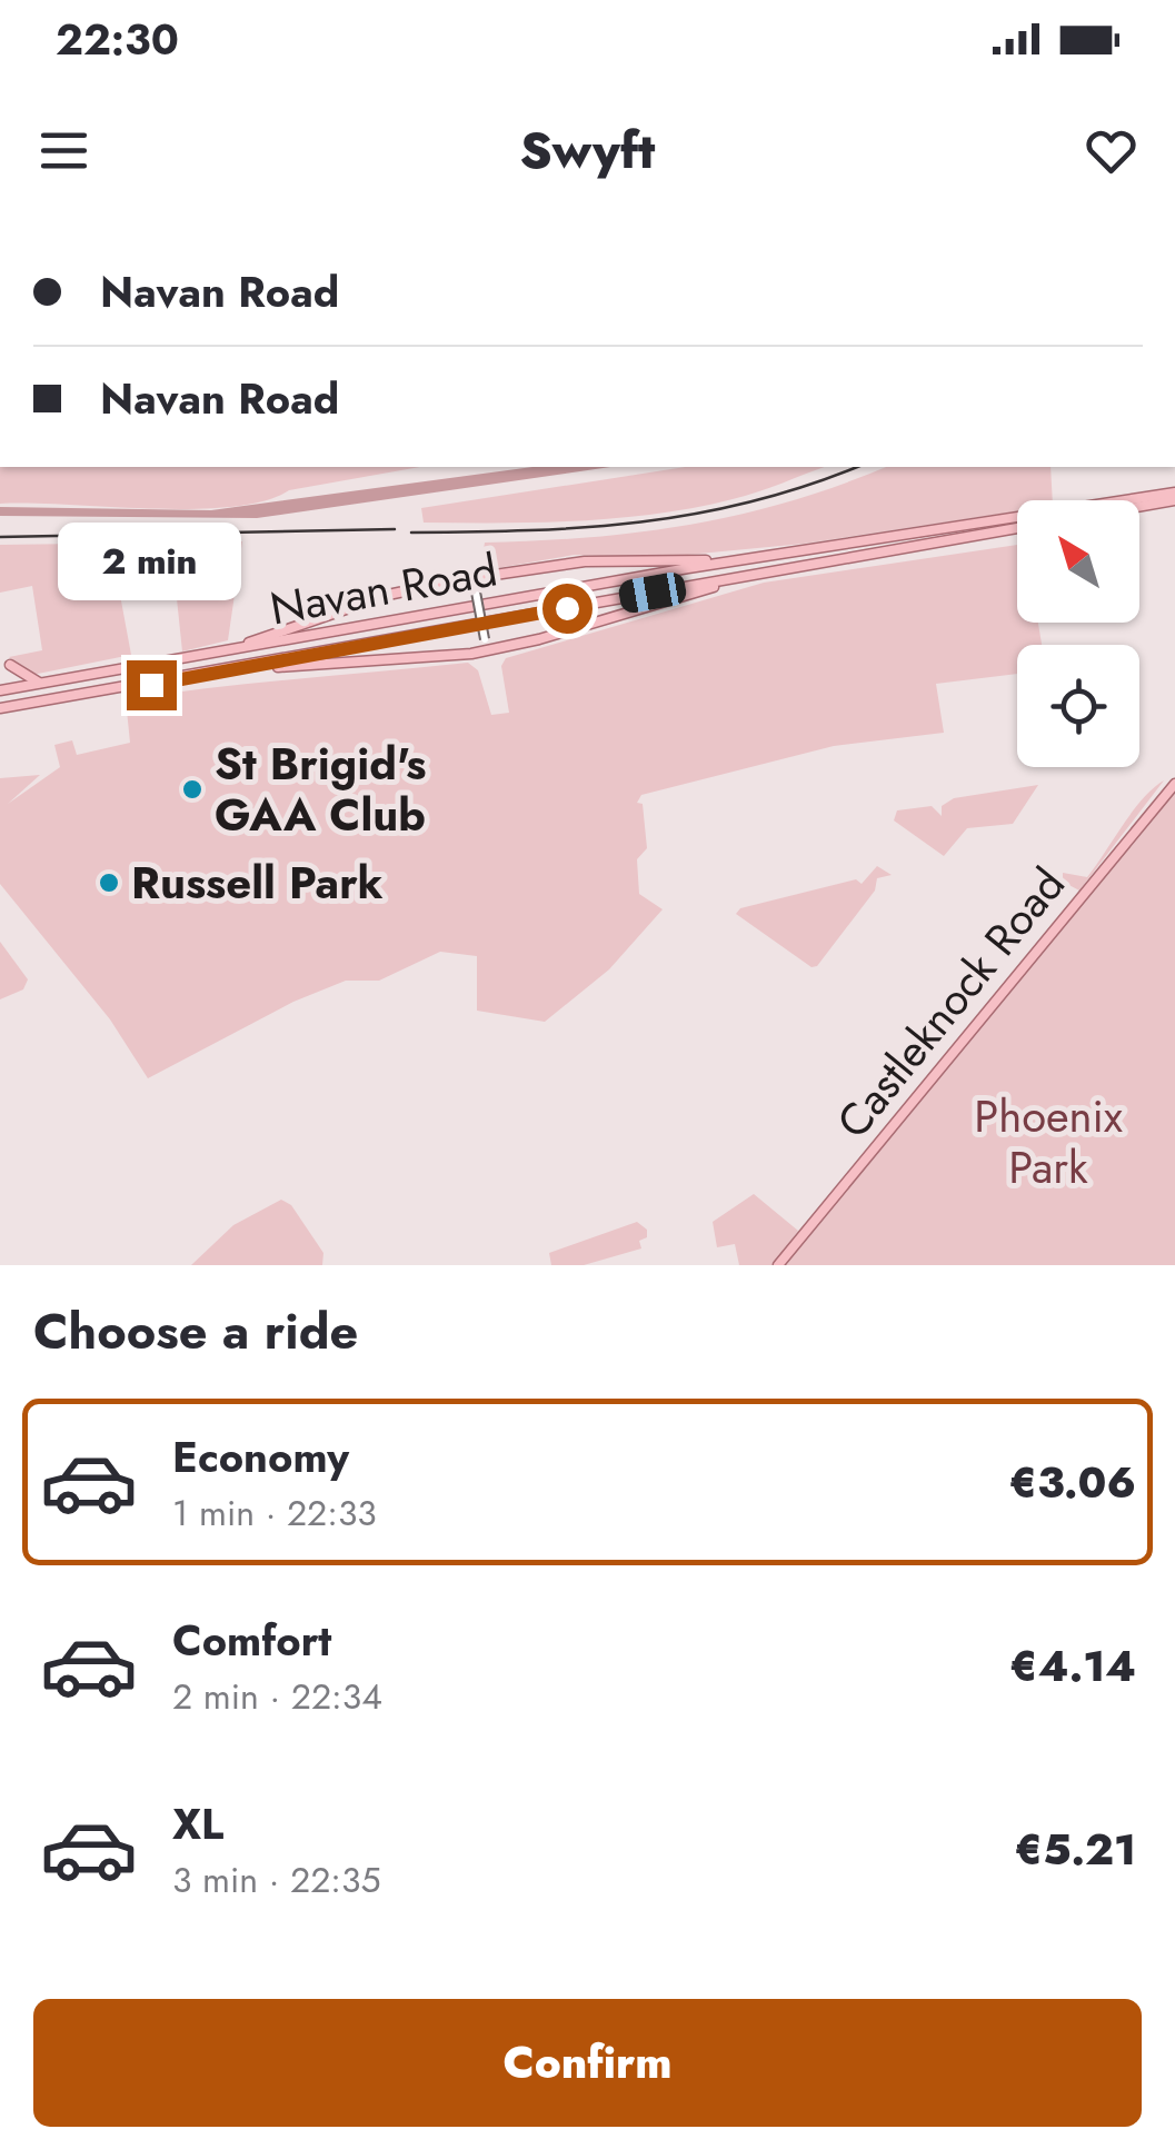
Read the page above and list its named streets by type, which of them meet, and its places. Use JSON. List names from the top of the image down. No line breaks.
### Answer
{"streets":{"main road":["Navan Road","Castleknock Road"]},"parks":["Phoenix Park"],"places":["St Brigid's GAA Club","Russell Park"],"north":"top left","page":{"status":"22:30","header":"Swyft","banner":["Navan Road","Navan Road"],"bubble":"2 min","heading":"Choose a ride","list":[{"name":"Economy","note":"1 min · 22:33","value":"€3.06"},{"name":"Comfort","note":"2 min · 22:34","value":"€4.14"},{"name":"XL","note":"3 min · 22:35","value":"€5.21"}],"buttons":"Confirm"}}
